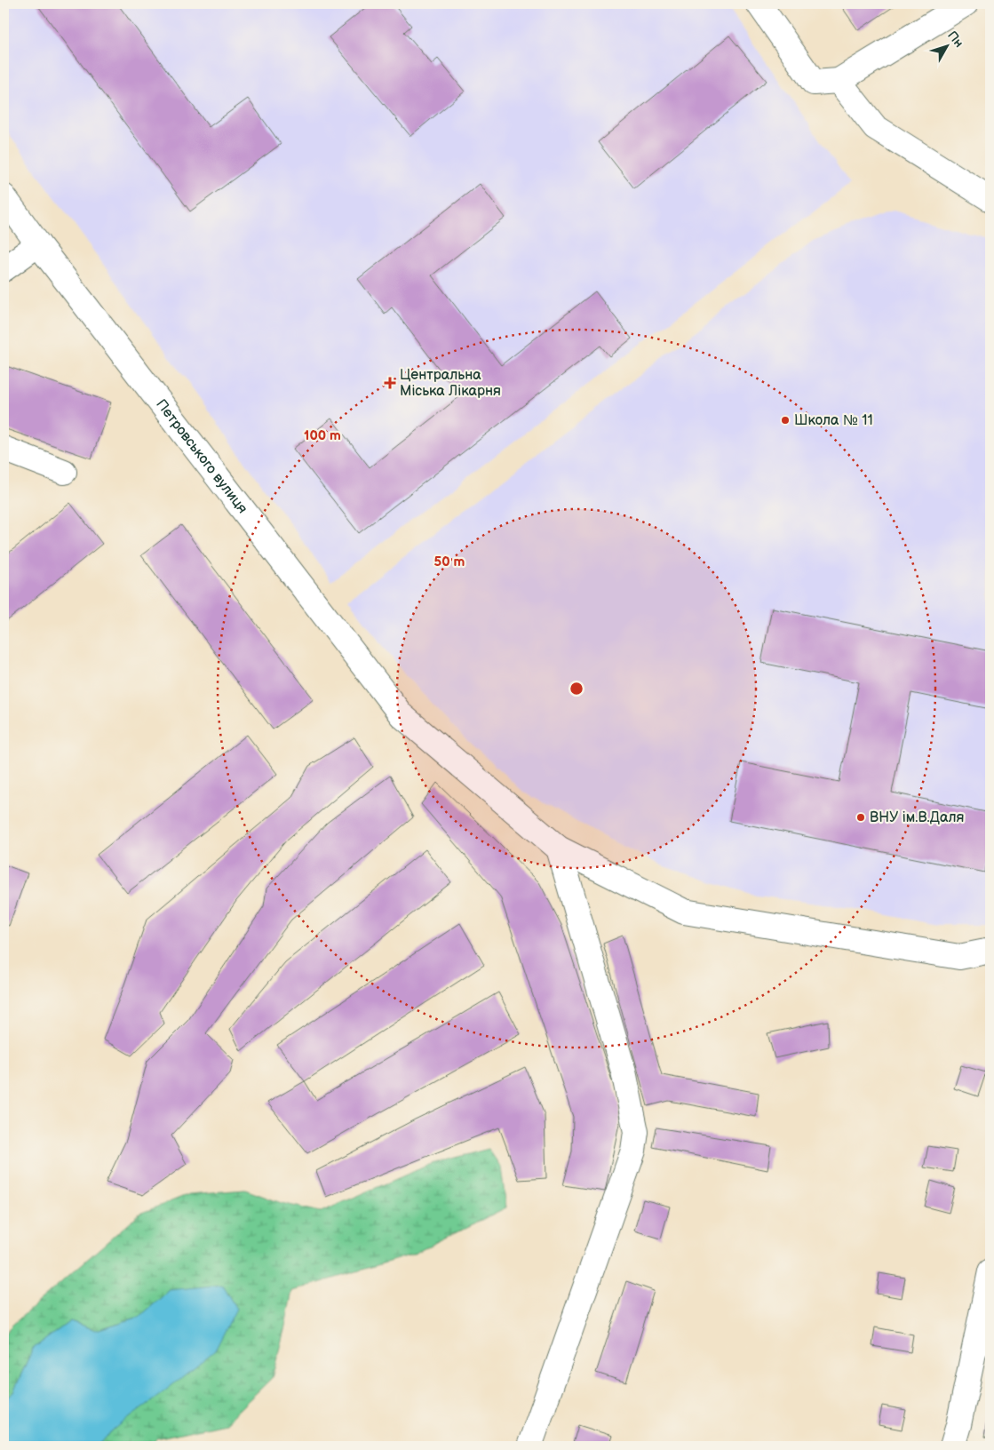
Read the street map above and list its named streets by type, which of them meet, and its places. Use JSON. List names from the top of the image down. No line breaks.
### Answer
{"streets":{"street":["Петровського вулиця"]},"places":{"health":["Центральна Міська Лікарня"],"other":["Школа № 11","ВНУ ім.В.Даля"]},"north":"top right","rings":["100 m","50 m"]}
